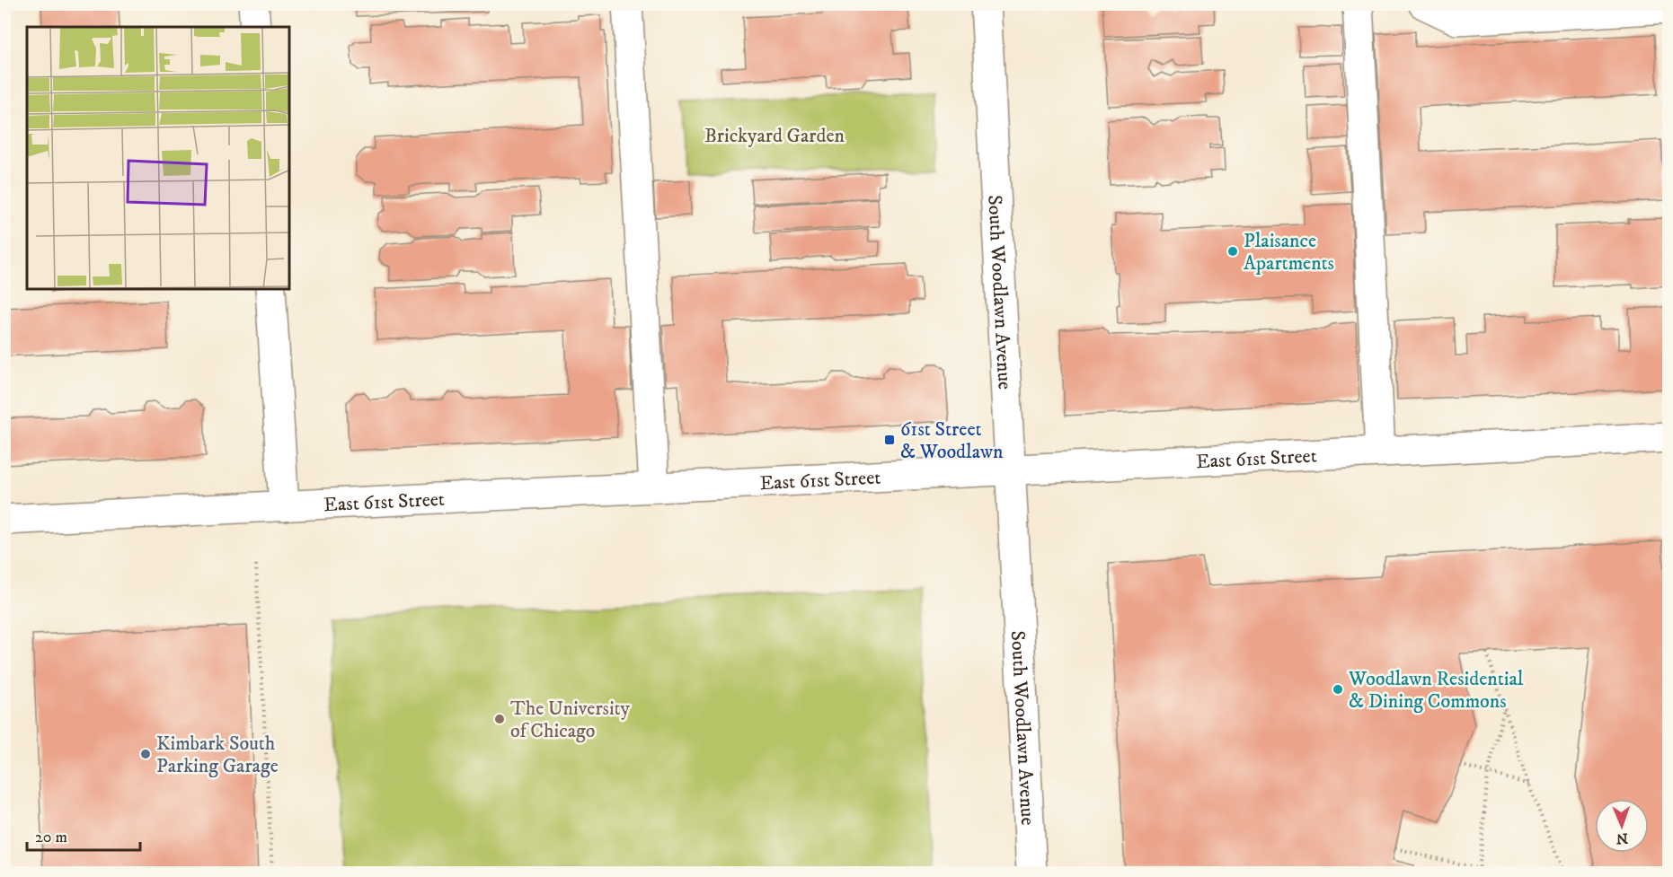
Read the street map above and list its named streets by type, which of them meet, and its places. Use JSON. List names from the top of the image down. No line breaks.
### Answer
{"streets":{"street":["South Woodlawn Avenue","East 61st Street"]},"crossings":[["South Woodlawn Avenue","East 61st Street"]],"parks":["Brickyard Garden"],"places":{"other":["Plaisance Apartments","Woodlawn Residential & Dining Commons","The University of Chicago","Kimbark South Parking Garage"],"transit":["61st Street & Woodlawn"]},"scale_bar":"20 m","north":"bottom"}
